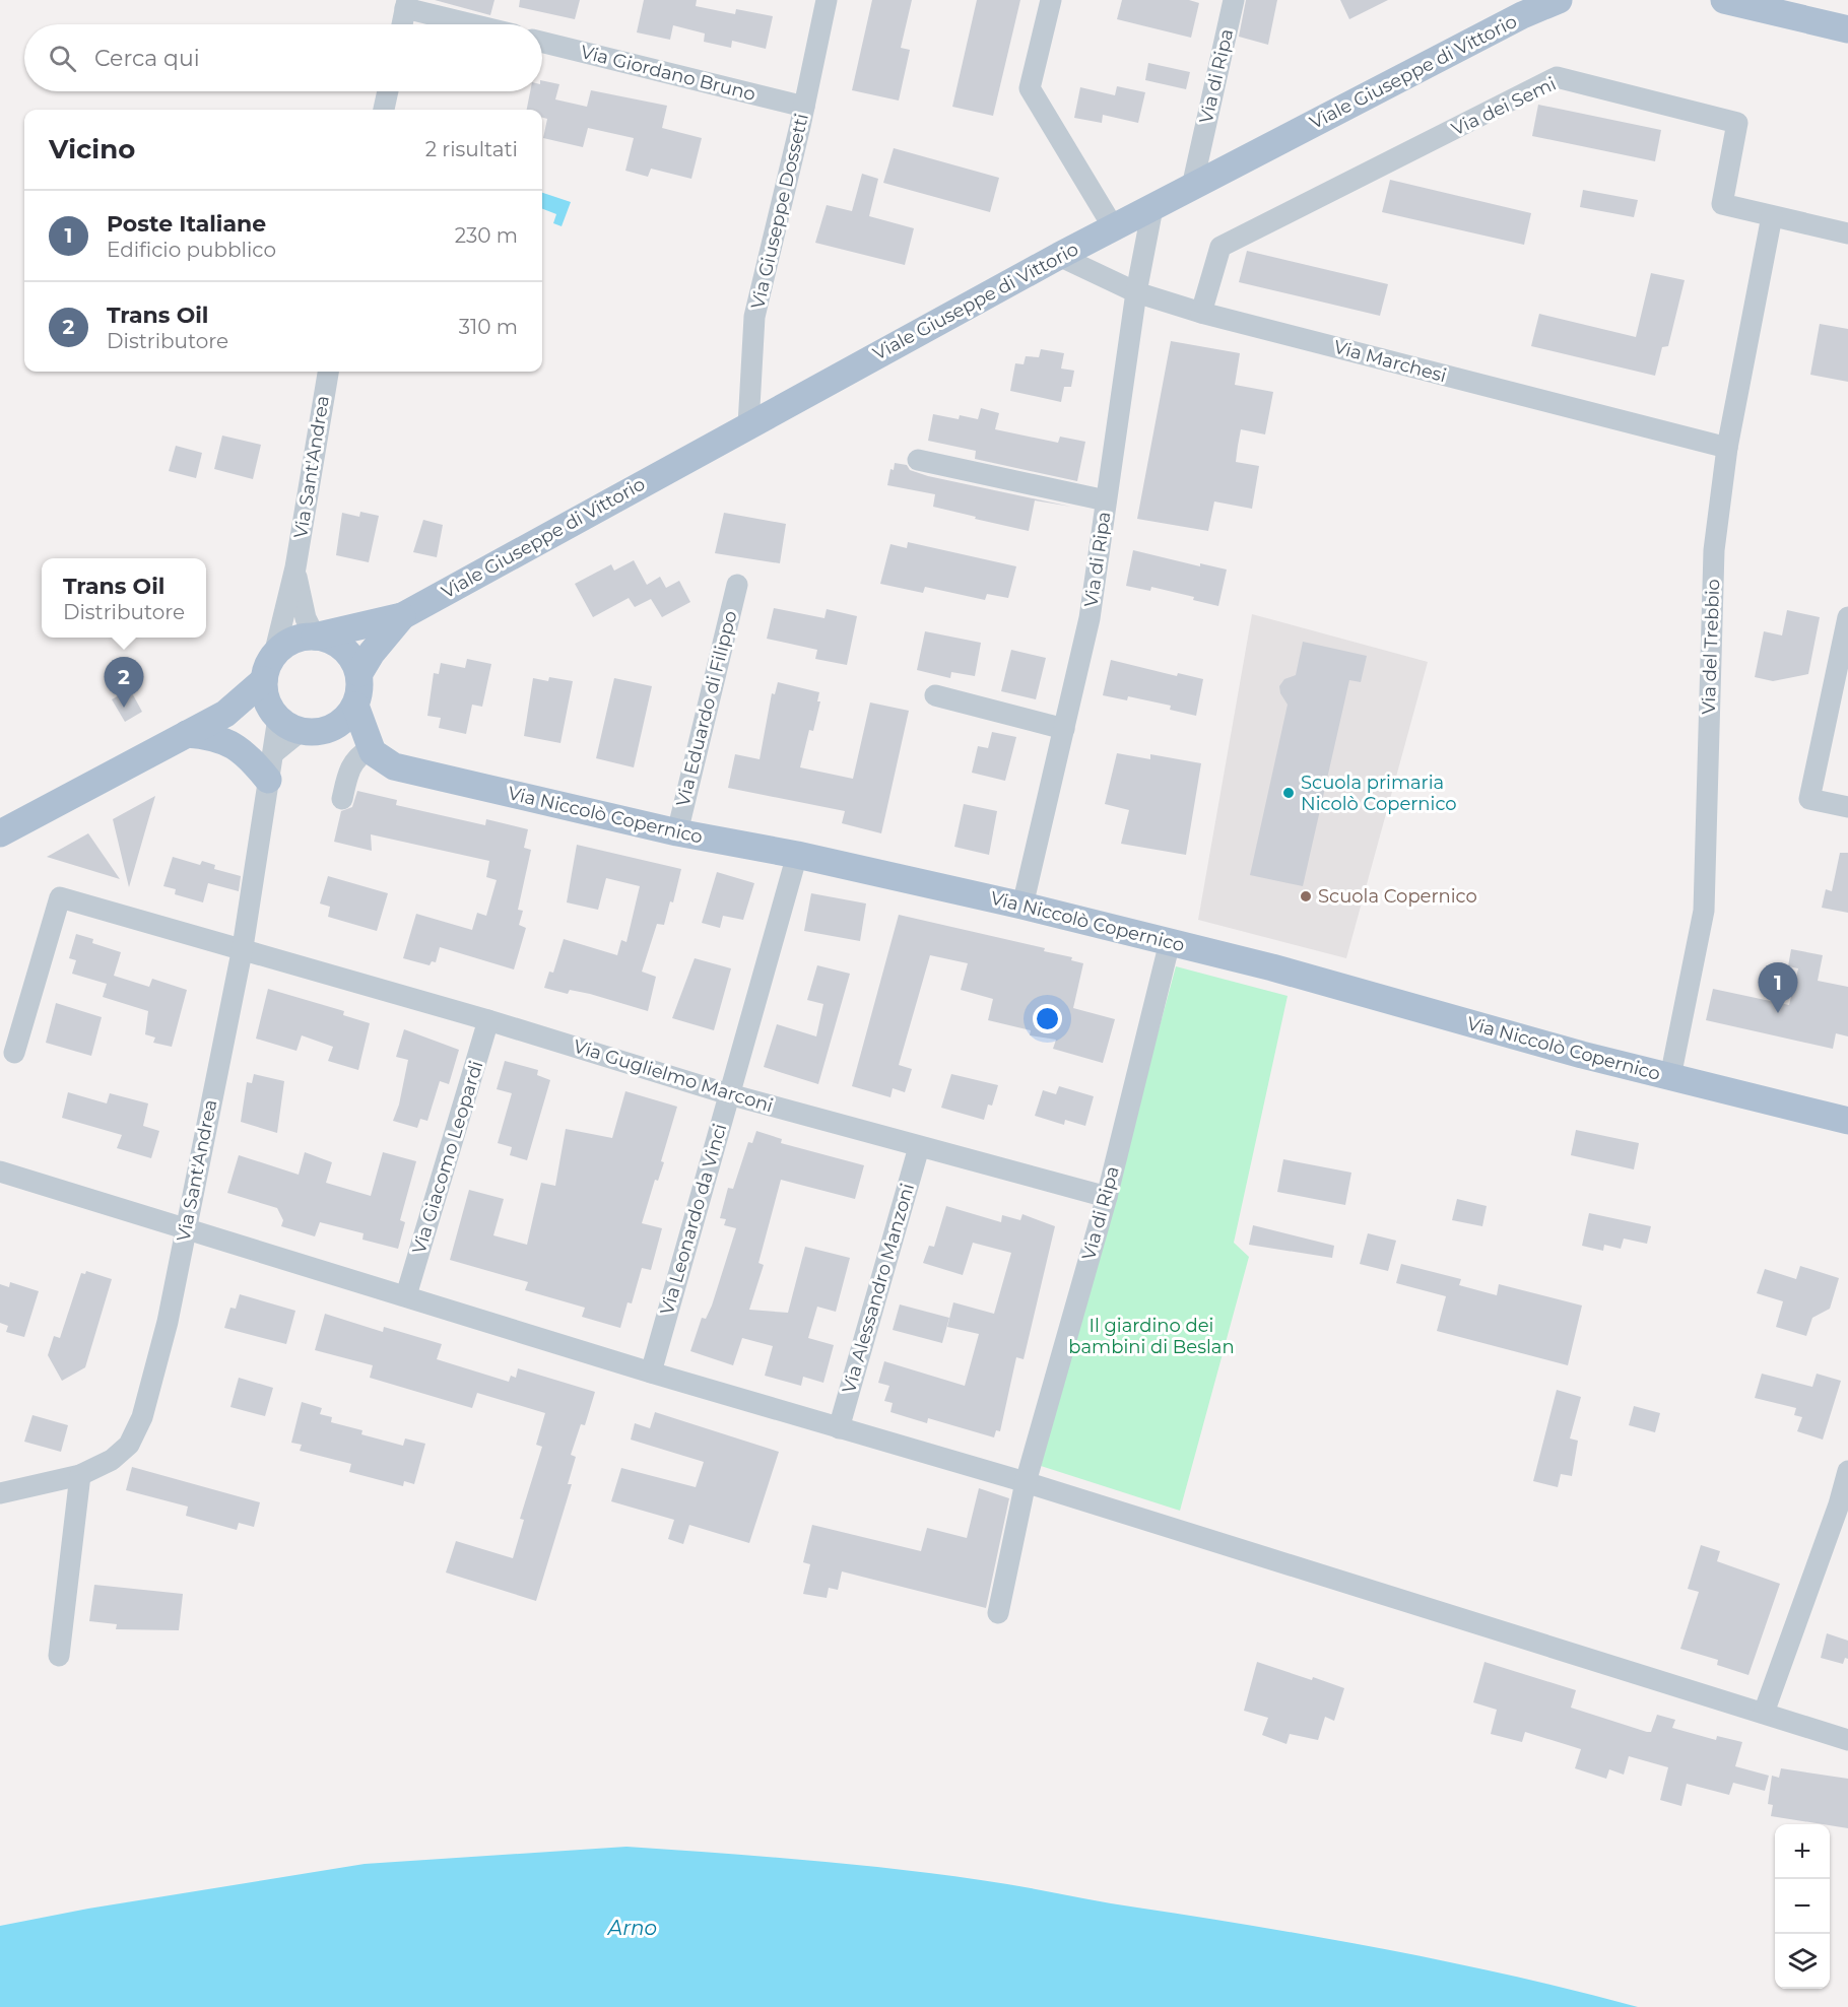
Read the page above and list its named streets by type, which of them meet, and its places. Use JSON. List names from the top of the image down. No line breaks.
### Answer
{"streets":{"main road":["Viale Giuseppe di Vittorio","Via Niccolò Copernico"],"street":["Via Giordano Bruno","Via di Ripa","Via dei Semi","Via Giuseppe Dossetti","Via Marchesi","Via Sant'Andrea","Via del Trebbio","Via Eduardo di Filippo","Via Guglielmo Marconi","Via Giacomo Leopardi","Via Leonardo da Vinci","Via Alessandro Manzoni"]},"crossings":[["Viale Giuseppe di Vittorio","Via di Ripa"],["Viale Giuseppe di Vittorio","Via Giuseppe Dossetti"],["Viale Giuseppe di Vittorio","Via Marchesi"],["Viale Giuseppe di Vittorio","Via Sant'Andrea"],["Via Giordano Bruno","Via Giuseppe Dossetti"],["Via di Ripa","Via Marchesi"],["Via di Ripa","Via Niccolò Copernico"],["Via di Ripa","Via Guglielmo Marconi"],["Via dei Semi","Via Marchesi"],["Via dei Semi","Via del Trebbio"],["Via Marchesi","Via del Trebbio"],["Via Sant'Andrea","Via Guglielmo Marconi"],["Via del Trebbio","Via Niccolò Copernico"],["Via Eduardo di Filippo","Via Niccolò Copernico"],["Via Niccolò Copernico","Via Leonardo da Vinci"],["Via Guglielmo Marconi","Via Giacomo Leopardi"],["Via Guglielmo Marconi","Via Leonardo da Vinci"],["Via Guglielmo Marconi","Via Alessandro Manzoni"]],"water":["Arno"],"parks":["Il giardino dei bambini di Beslan"],"places":["Scuola primaria Nicolò Copernico","Scuola Copernico"],"page":{"search":"Cerca qui","heading":["Vicino","2 risultati"],"list":[{"mark":"1","name":"Poste Italiane","note":"Edificio pubblico","value":"230 m"},{"mark":"2","name":"Trans Oil","note":"Distributore","value":"310 m"}],"popup":["Trans Oil","Distributore"],"pins":["2","1"],"map_buttons":["+","−"]}}
